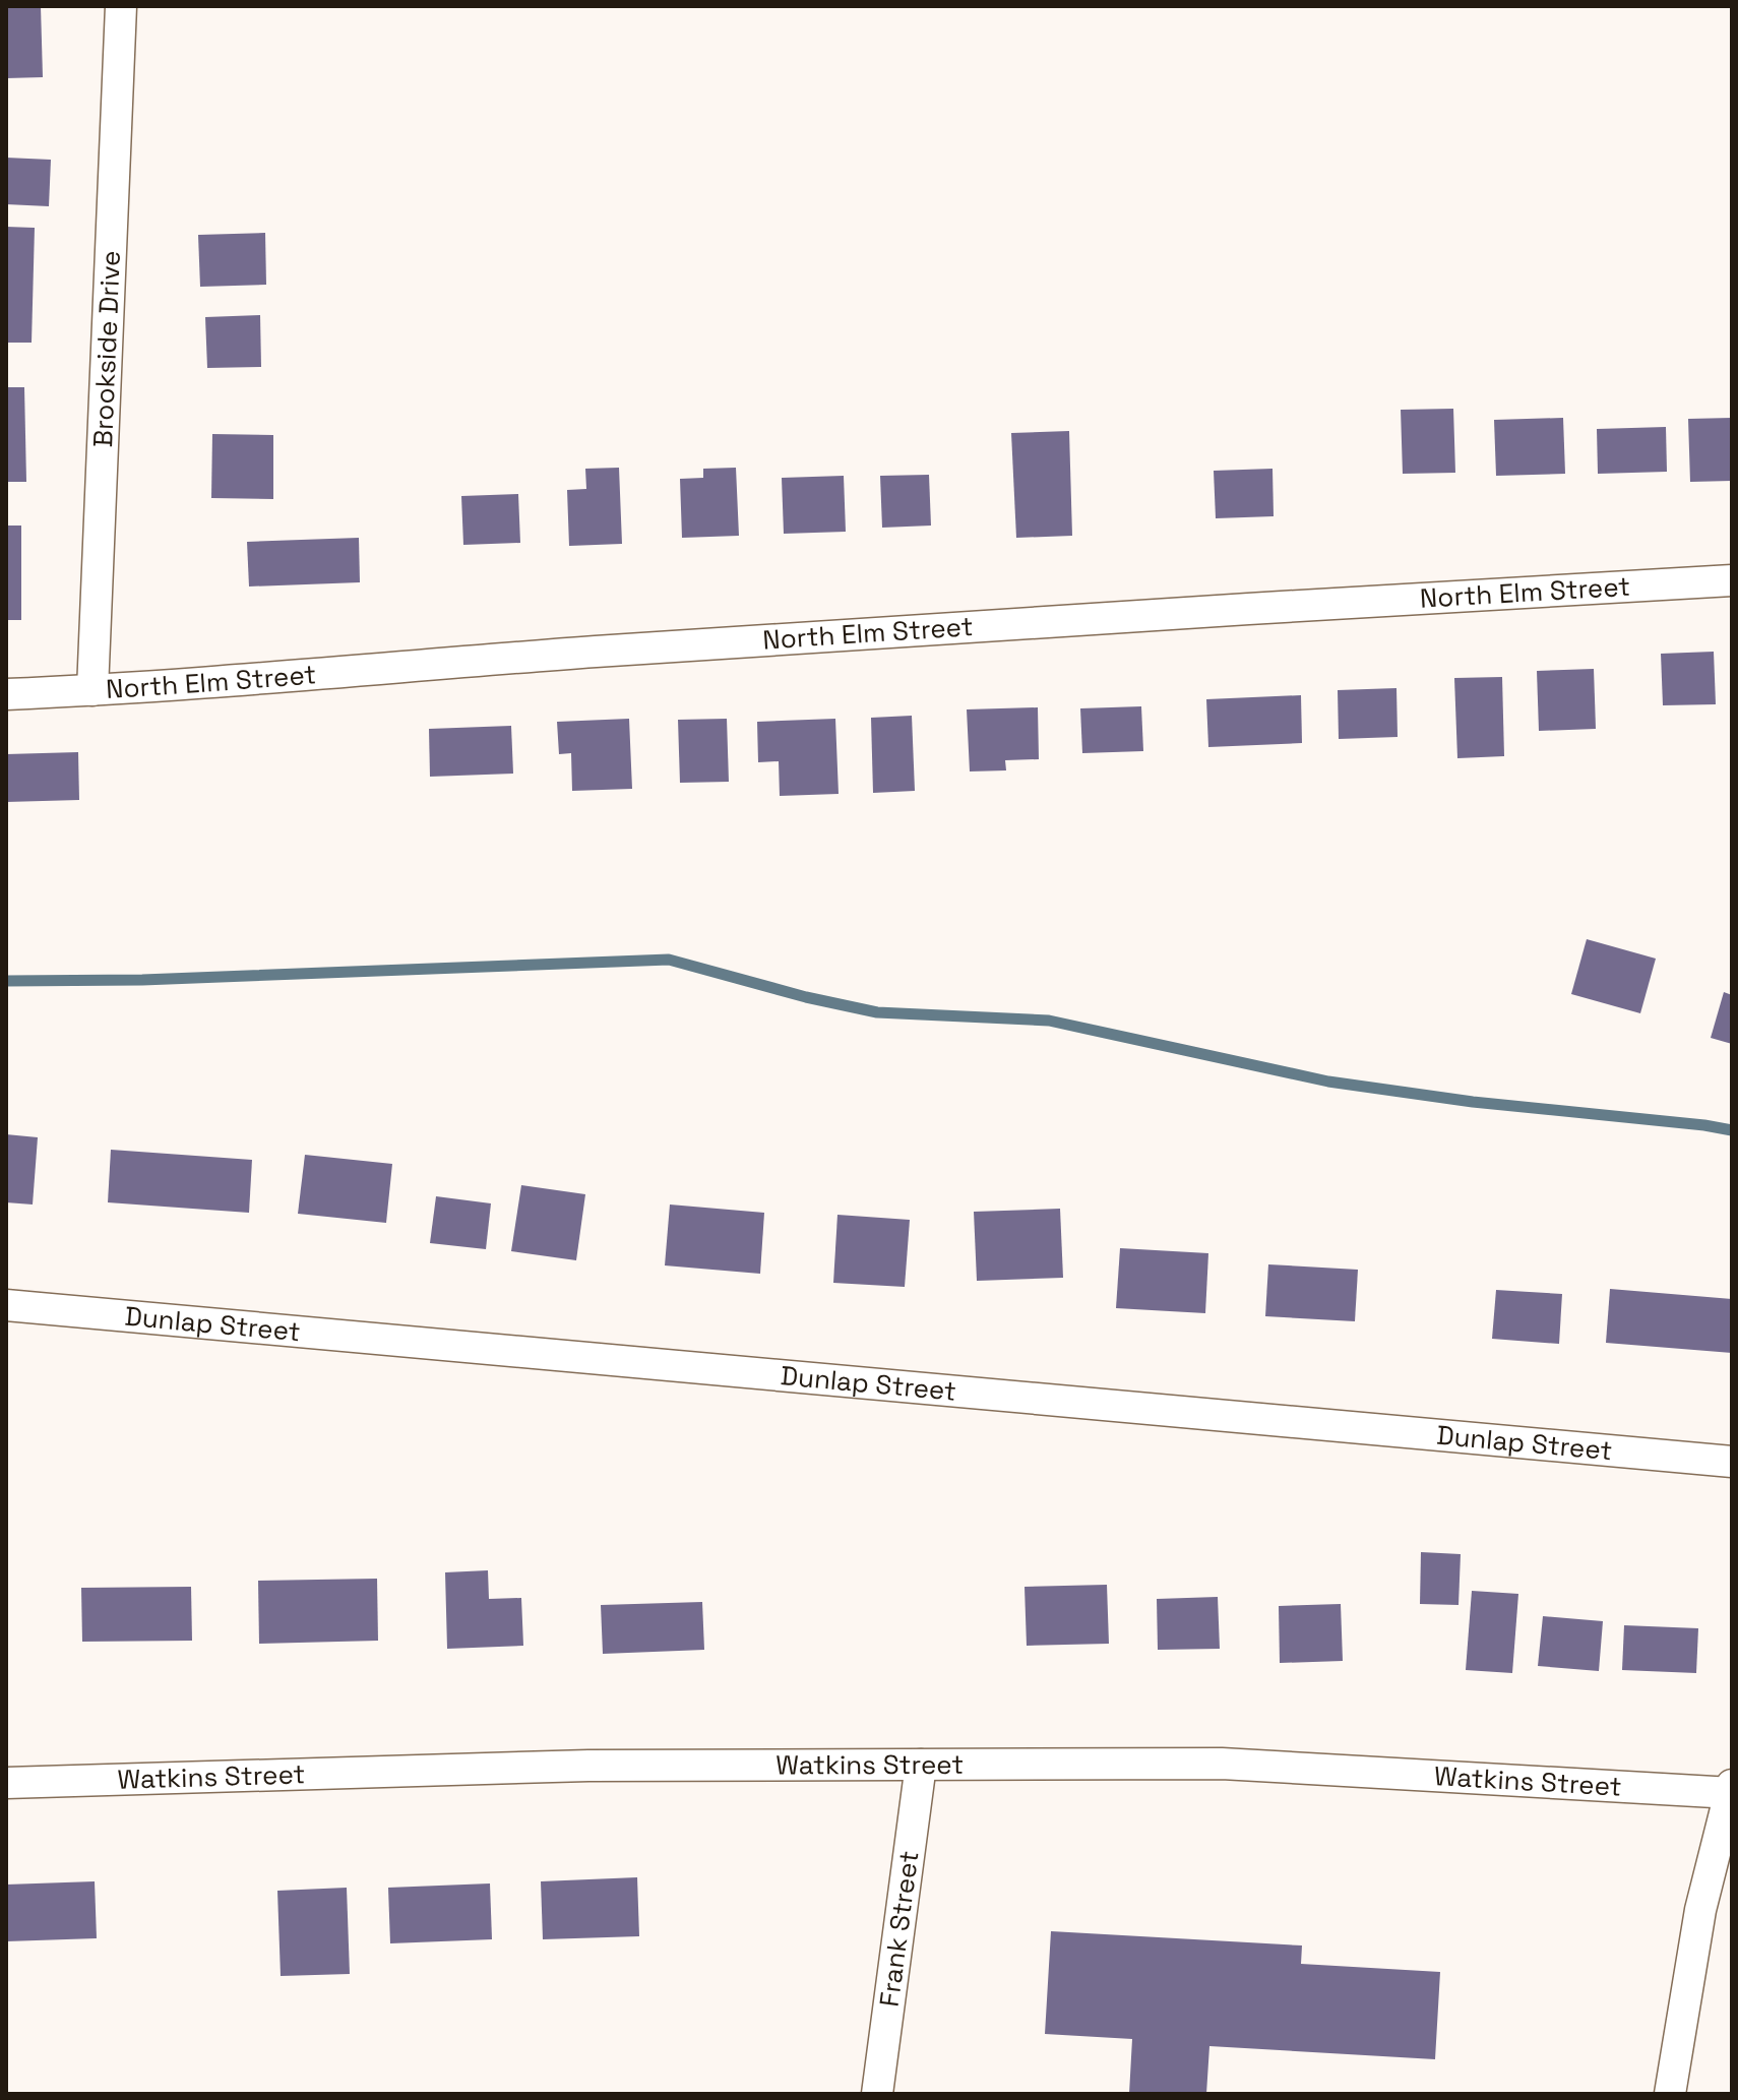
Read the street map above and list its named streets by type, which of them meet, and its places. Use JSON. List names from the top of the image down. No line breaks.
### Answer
{"streets":{"street":["Brookside Drive","North Elm Street","Dunlap Street","Watkins Street","Frank Street"]},"crossings":[["Brookside Drive","North Elm Street"],["Watkins Street","Frank Street"]]}
